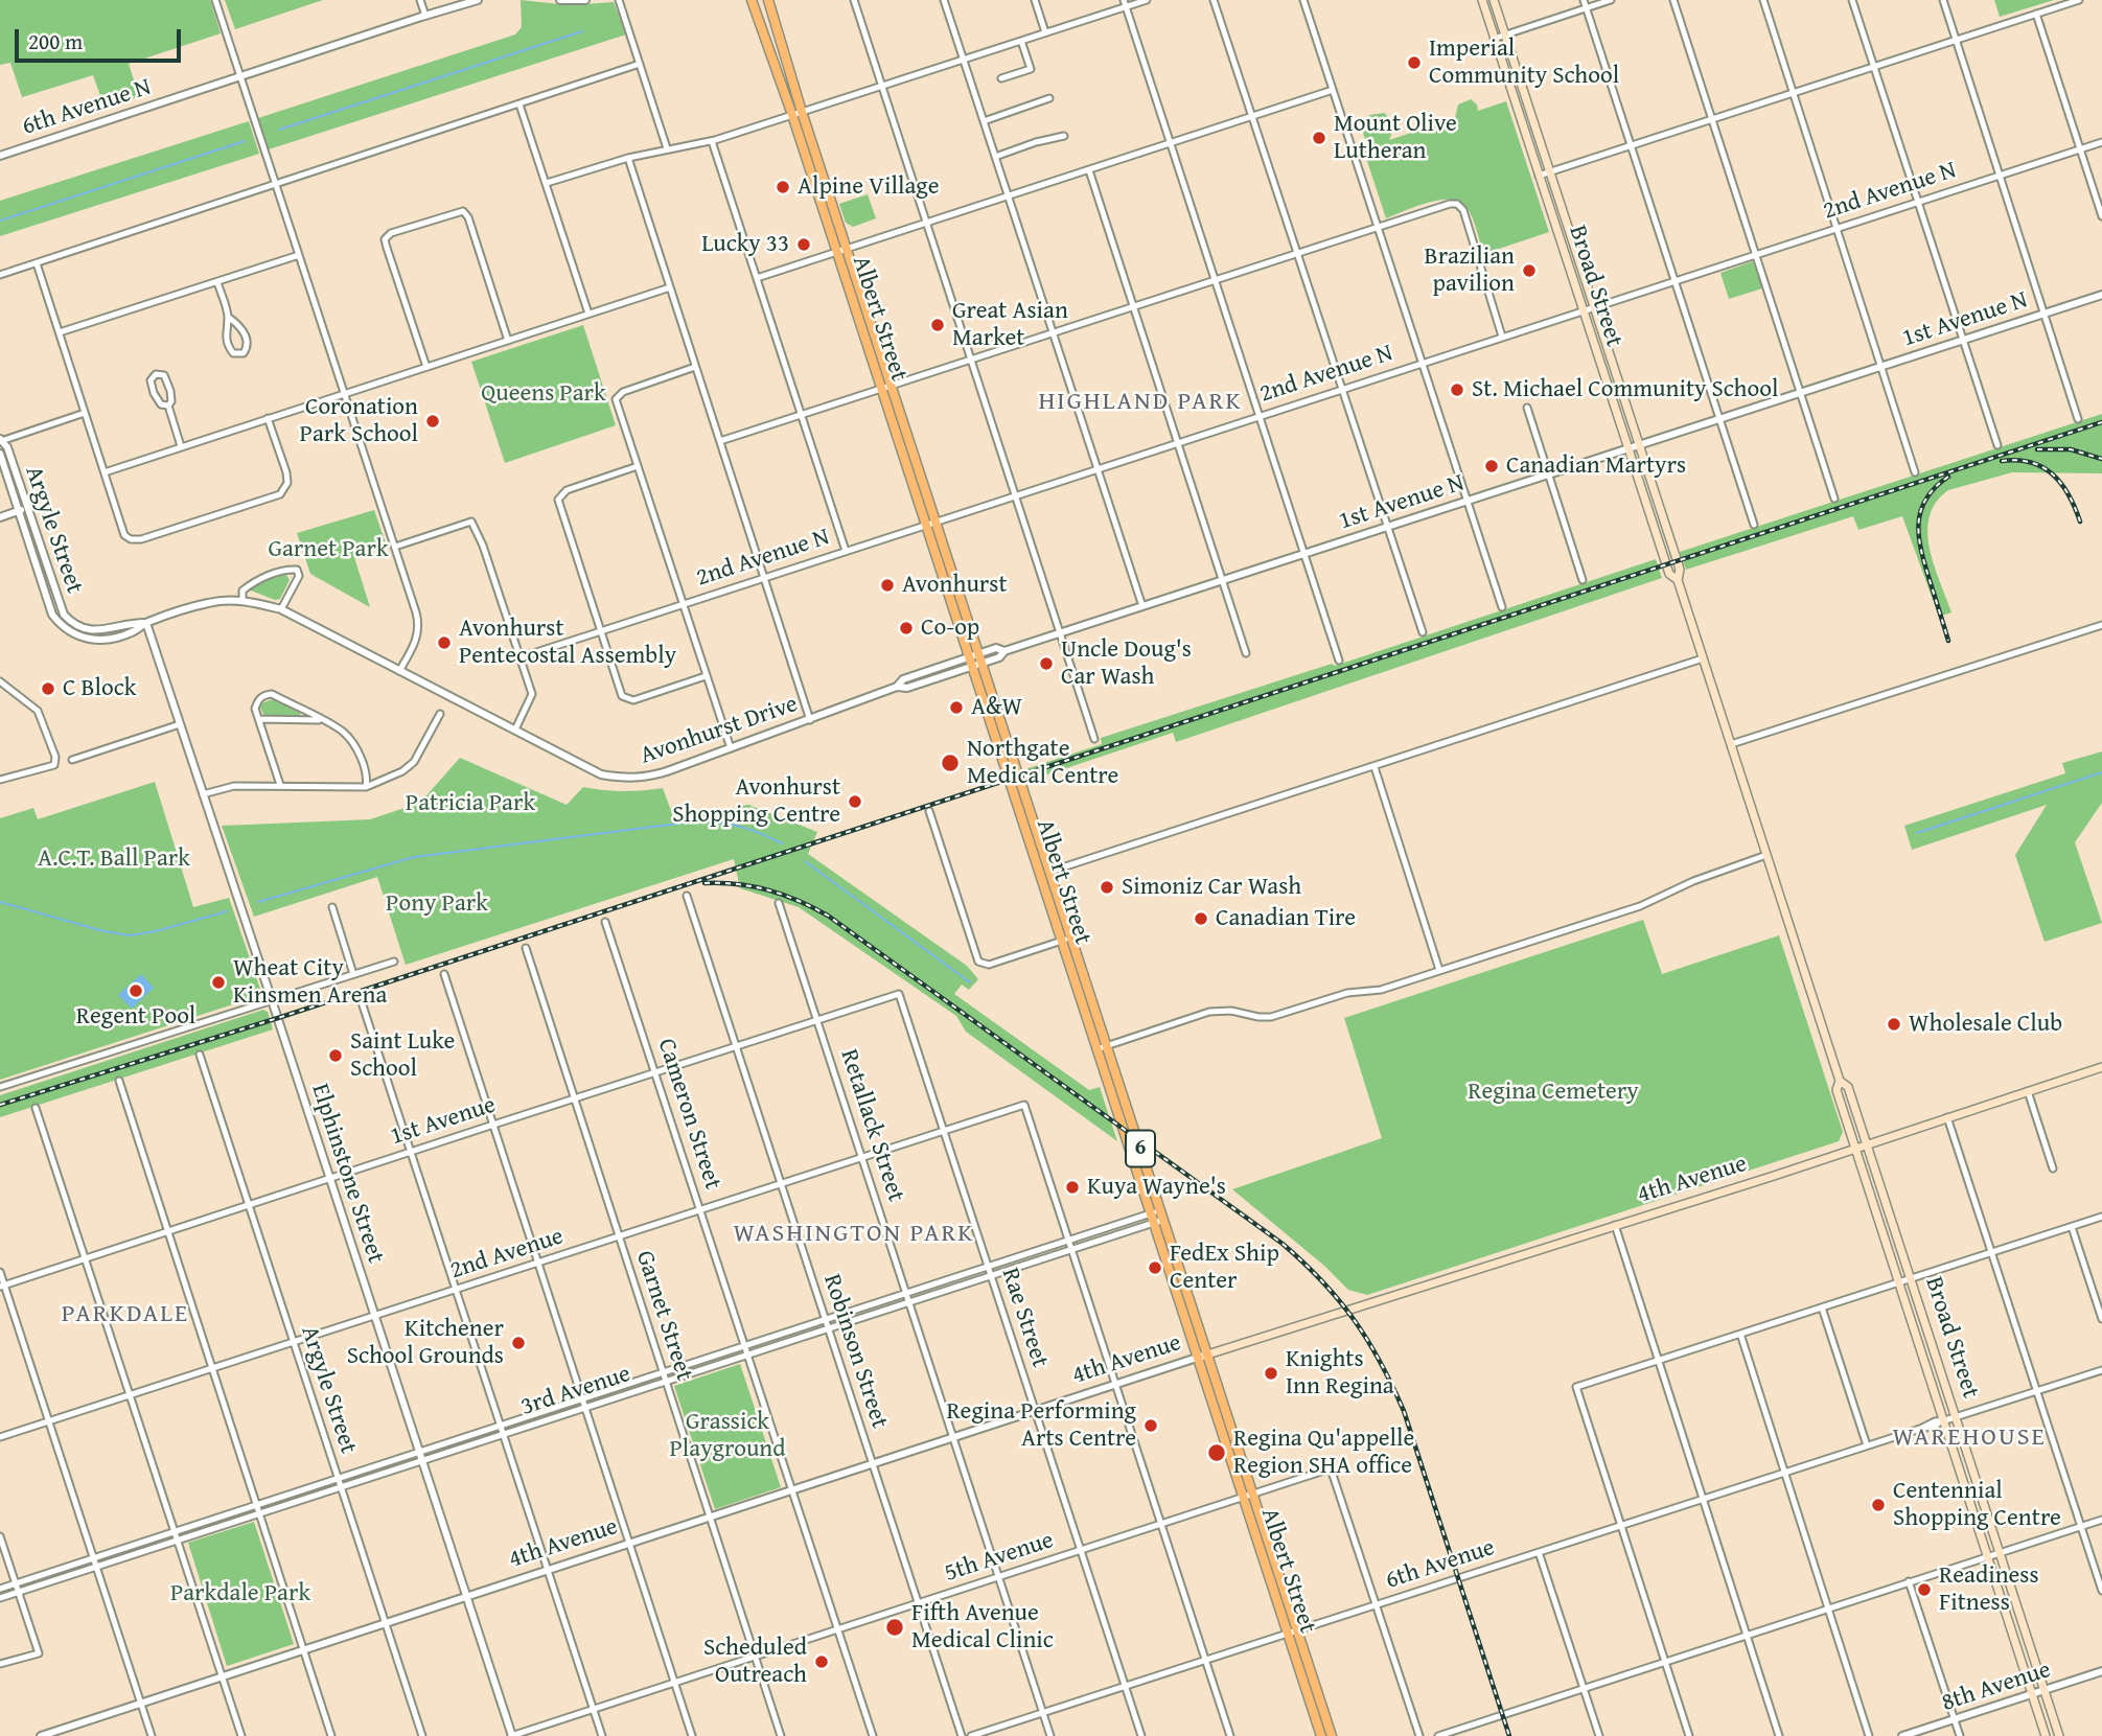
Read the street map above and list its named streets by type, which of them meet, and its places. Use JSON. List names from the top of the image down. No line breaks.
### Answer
{"streets":{"main road":["Broad Street","Albert Street","6","4th Avenue"],"street":["6th Avenue N","2nd Avenue N","1st Avenue N","Argyle Street","Avonhurst Drive","Cameron Street","1st Avenue","Retallack Street","Elphinstone Street","2nd Avenue","Garnet Street","Rae Street","Robinson Street","3rd Avenue","5th Avenue","6th Avenue","8th Avenue"]},"crossings":[["2nd Avenue N","Broad Street"],["2nd Avenue N","Albert Street"],["Broad Street","1st Avenue N"],["Broad Street","4th Avenue"],["Broad Street","6th Avenue"],["Broad Street","8th Avenue"],["Albert Street","1st Avenue N"],["Albert Street","Avonhurst Drive"],["Albert Street","4th Avenue"],["Albert Street","3rd Avenue"],["Albert Street","5th Avenue"],["Albert Street","6th Avenue"],["1st Avenue N","Avonhurst Drive"],["Argyle Street","Avonhurst Drive"],["Argyle Street","1st Avenue"],["Argyle Street","4th Avenue"],["Argyle Street","2nd Avenue"],["Argyle Street","3rd Avenue"],["Avonhurst Drive","Elphinstone Street"],["Cameron Street","1st Avenue"],["Cameron Street","4th Avenue"],["Cameron Street","2nd Avenue"],["Cameron Street","3rd Avenue"],["Cameron Street","5th Avenue"],["1st Avenue","Retallack Street"],["1st Avenue","Elphinstone Street"],["1st Avenue","Garnet Street"],["1st Avenue","Rae Street"],["1st Avenue","Robinson Street"],["Retallack Street","4th Avenue"],["Retallack Street","2nd Avenue"],["Retallack Street","3rd Avenue"],["Retallack Street","5th Avenue"],["Retallack Street","6th Avenue"],["Elphinstone Street","4th Avenue"],["Elphinstone Street","2nd Avenue"],["Elphinstone Street","3rd Avenue"],["Elphinstone Street","5th Avenue"],["4th Avenue","Garnet Street"],["4th Avenue","Rae Street"],["4th Avenue","Robinson Street"],["2nd Avenue","Garnet Street"],["2nd Avenue","Rae Street"],["2nd Avenue","Robinson Street"],["2nd Avenue","3rd Avenue"],["Garnet Street","3rd Avenue"],["Garnet Street","5th Avenue"],["Rae Street","3rd Avenue"],["Rae Street","5th Avenue"],["Rae Street","6th Avenue"],["Robinson Street","3rd Avenue"],["Robinson Street","5th Avenue"],["5th Avenue","6th Avenue"]],"districts":["HIGHLAND PARK","WASHINGTON PARK","PARKDALE","WAREHOUSE"],"parks":["Queens Park","Garnet Park","Patricia Park","A.C.T. Ball Park","Pony Park","Regina Cemetery","Grassick Playground","Parkdale Park"],"places":["Imperial Community School","Mount Olive Lutheran","Alpine Village","Lucky 33","Brazilian pavilion","Great Asian Market","St. Michael Community School","Coronation Park School","Canadian Martyrs","Avonhurst","Co-op","Avonhurst Pentecostal Assembly","Uncle Doug's Car Wash","C Block","A&W","Northgate Medical Centre","Avonhurst Shopping Centre","Simoniz Car Wash","Canadian Tire","Wheat City Kinsmen Arena","Regent Pool","Wholesale Club","Saint Luke School","Kuya Wayne's","FedEx Ship Center","Kitchener School Grounds","Knights Inn Regina","Regina Performing Arts Centre","Regina Qu'appelle Region SHA office","Centennial Shopping Centre","Readiness Fitness","Fifth Avenue Medical Clinic","Scheduled Outreach"],"scale_bar":"200 m"}
